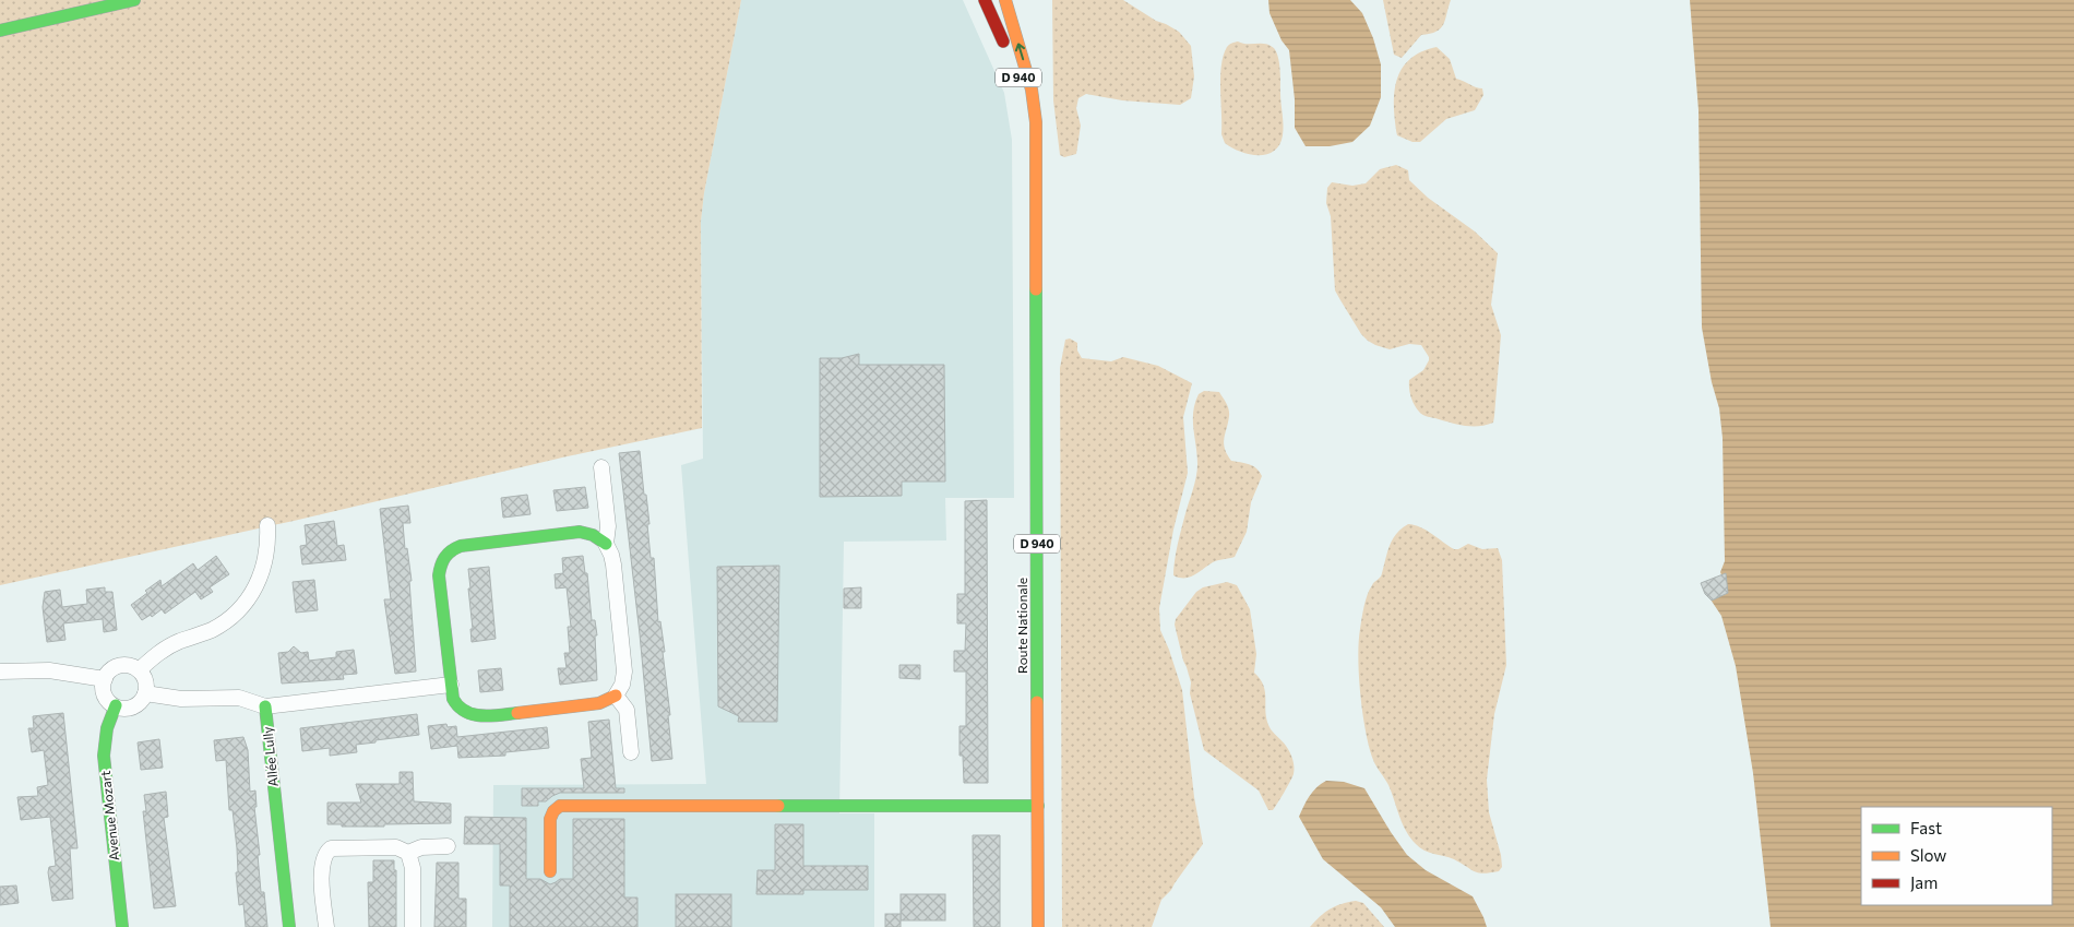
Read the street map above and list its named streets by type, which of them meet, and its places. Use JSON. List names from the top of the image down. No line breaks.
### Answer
{"streets":{"street":["D 940","Route Nationale","Allée Lully","Avenue Mozart"]},"crossings":[["D 940","Route Nationale"]],"legend":["Fast","Slow","Jam"]}
